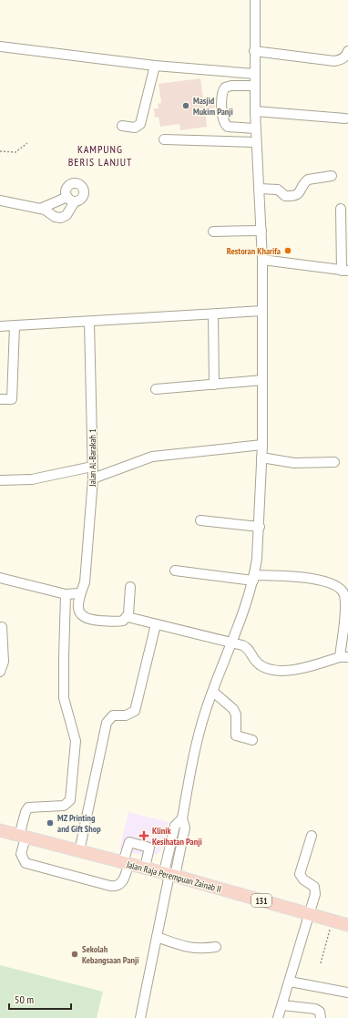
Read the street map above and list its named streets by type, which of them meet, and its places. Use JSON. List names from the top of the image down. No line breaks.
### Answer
{"streets":{"main road":["Jalan Raja Perempuan Zainab II","131"],"street":["Jalan Al-Barakah 1"]},"districts":["KAMPUNG BERIS LANJUT"],"places":{"other":["Masjid Mukim Panji","Restoran Kharifa","MZ Printing and Gift Shop","Sekolah Kebangsaan Panji"],"health":["Klinik Kesihatan Panji"]},"scale_bar":"50 m"}
